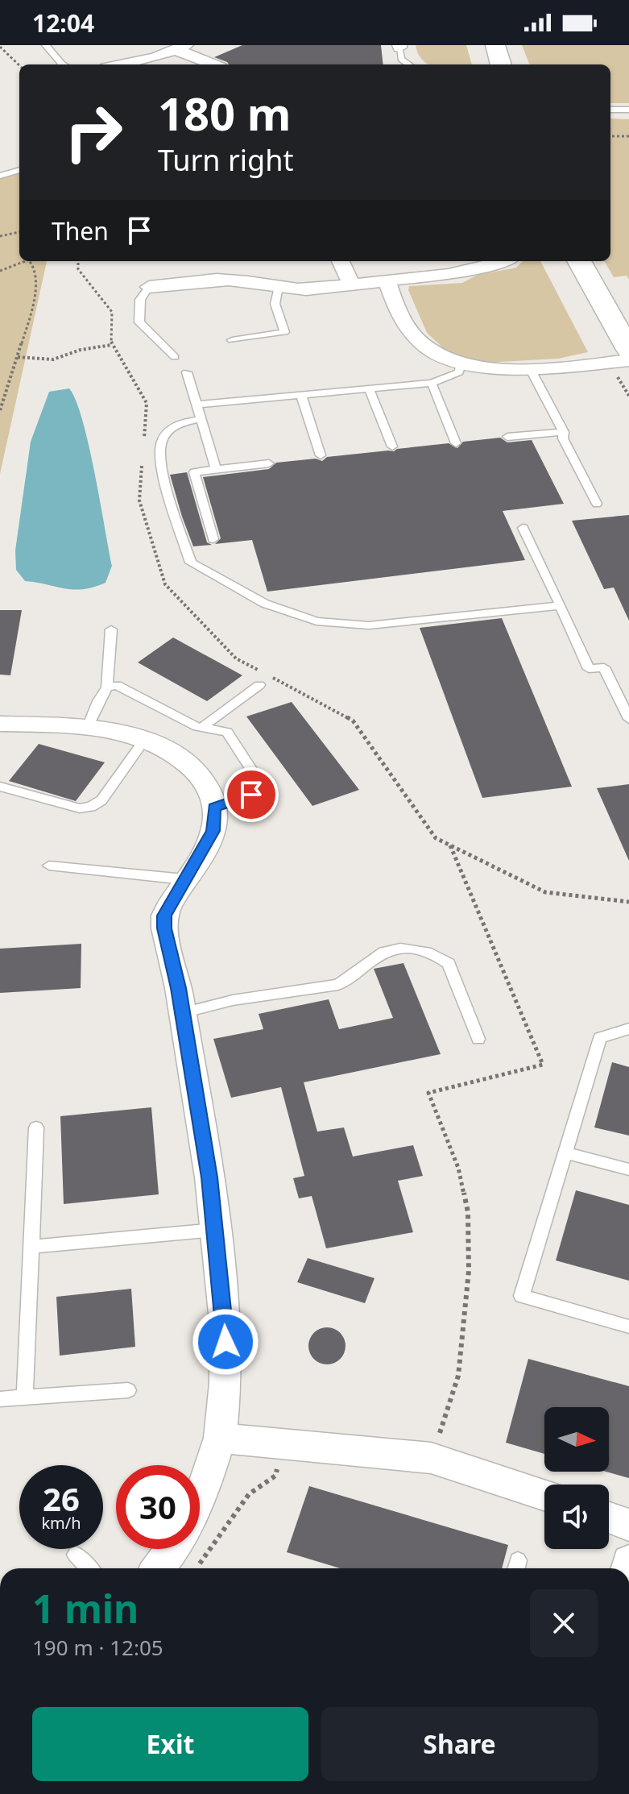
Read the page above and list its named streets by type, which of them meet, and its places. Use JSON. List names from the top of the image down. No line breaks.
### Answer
{"north":"right","page":{"status":"12:04","turn":["180 m","Turn right"],"then":"Then","speed":"26 km/h","limit":"30","heading":["1 min","190 m · 12:05"],"buttons":["Exit","Share"]}}
